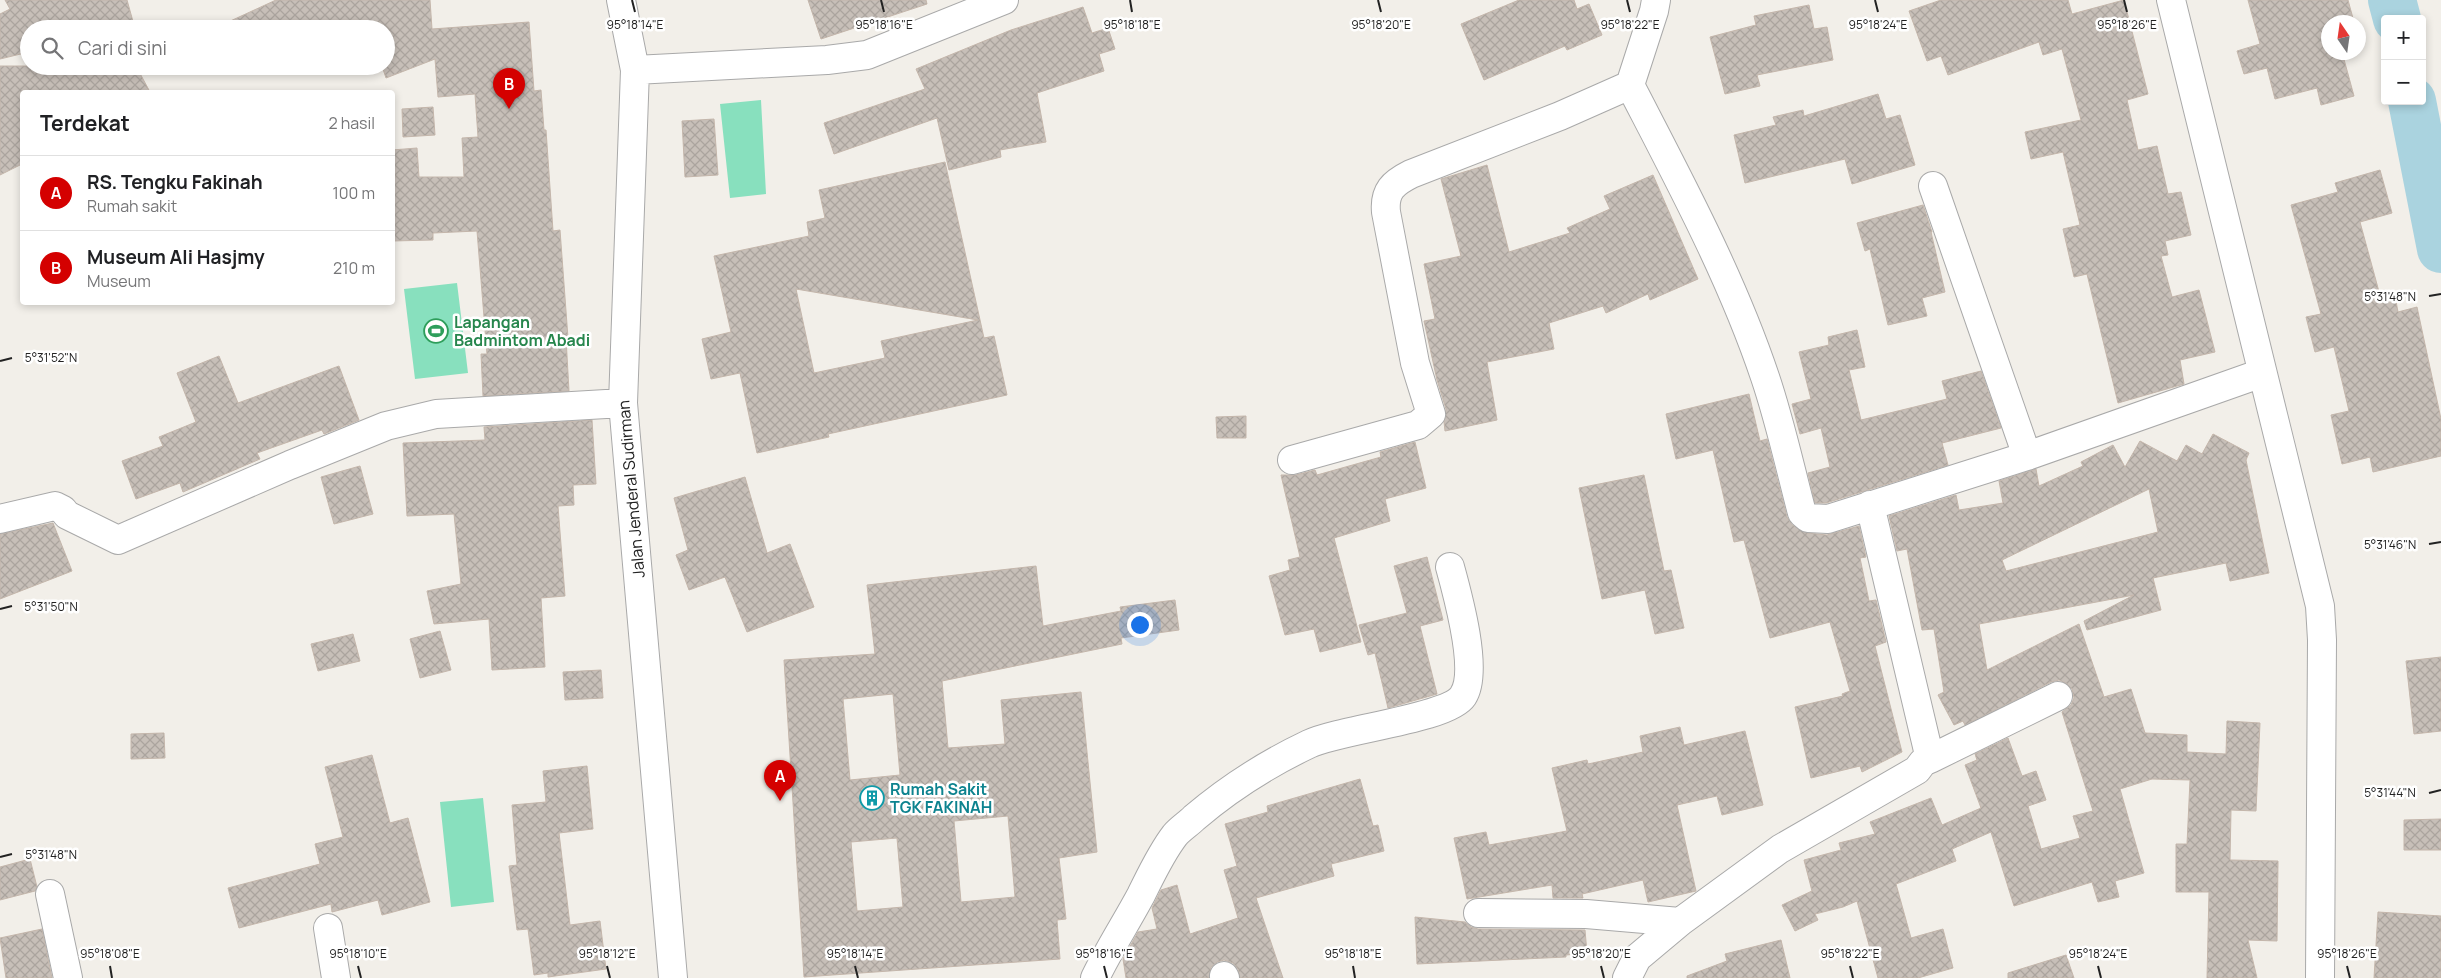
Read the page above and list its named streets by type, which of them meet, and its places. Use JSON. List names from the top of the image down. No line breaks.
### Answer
{"streets":{"street":["Jalan Jenderal Sudirman"]},"places":{"sports":["Lapangan Badmintom Abadi"],"building":["Rumah Sakit TGK FAKINAH"]},"north":"top","page":{"map_buttons":["+","−"],"search":"Cari di sini","pins":["B","A"],"heading":["Terdekat","2 hasil"],"list":[{"mark":"A","name":"RS. Tengku Fakinah","note":"Rumah sakit","value":"100 m"},{"mark":"B","name":"Museum Ali Hasjmy","note":"Museum","value":"210 m"}]},"coordinates":["95°18'14\"E","95°18'16\"E","95°18'18\"E","95°18'20\"E","95°18'22\"E","95°18'24\"E","95°18'26\"E","5°31'48\"N","5°31'52\"N","5°31'46\"N","5°31'50\"N","5°31'44\"N","95°18'08\"E","95°18'10\"E","95°18'12\"E"]}
